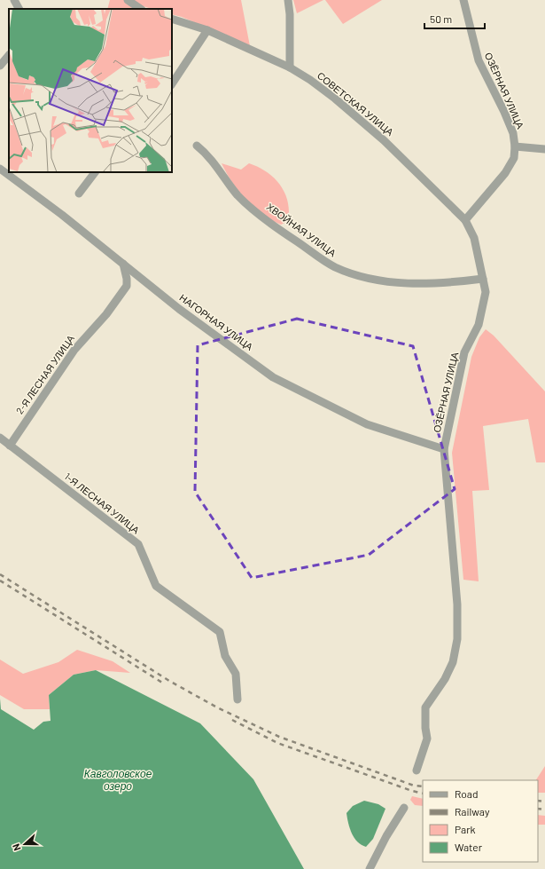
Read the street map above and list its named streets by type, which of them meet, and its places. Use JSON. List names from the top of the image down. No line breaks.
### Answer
{"streets":{"street":["ОЗЁРНАЯ УЛИЦА","СОВЕТСКАЯ УЛИЦА","ХВОЙНАЯ УЛИЦА","НАГОРНАЯ УЛИЦА","2-Я ЛЕСНАЯ УЛИЦА","1-Я ЛЕСНАЯ УЛИЦА"]},"crossings":[["ОЗЁРНАЯ УЛИЦА","СОВЕТСКАЯ УЛИЦА"],["ОЗЁРНАЯ УЛИЦА","ХВОЙНАЯ УЛИЦА"],["ОЗЁРНАЯ УЛИЦА","НАГОРНАЯ УЛИЦА"],["НАГОРНАЯ УЛИЦА","2-Я ЛЕСНАЯ УЛИЦА"],["2-Я ЛЕСНАЯ УЛИЦА","1-Я ЛЕСНАЯ УЛИЦА"]],"water":["Кавголовское озеро"],"legend":["Road","Railway","Park","Water"],"scale_bar":"50 m","north":"left"}
